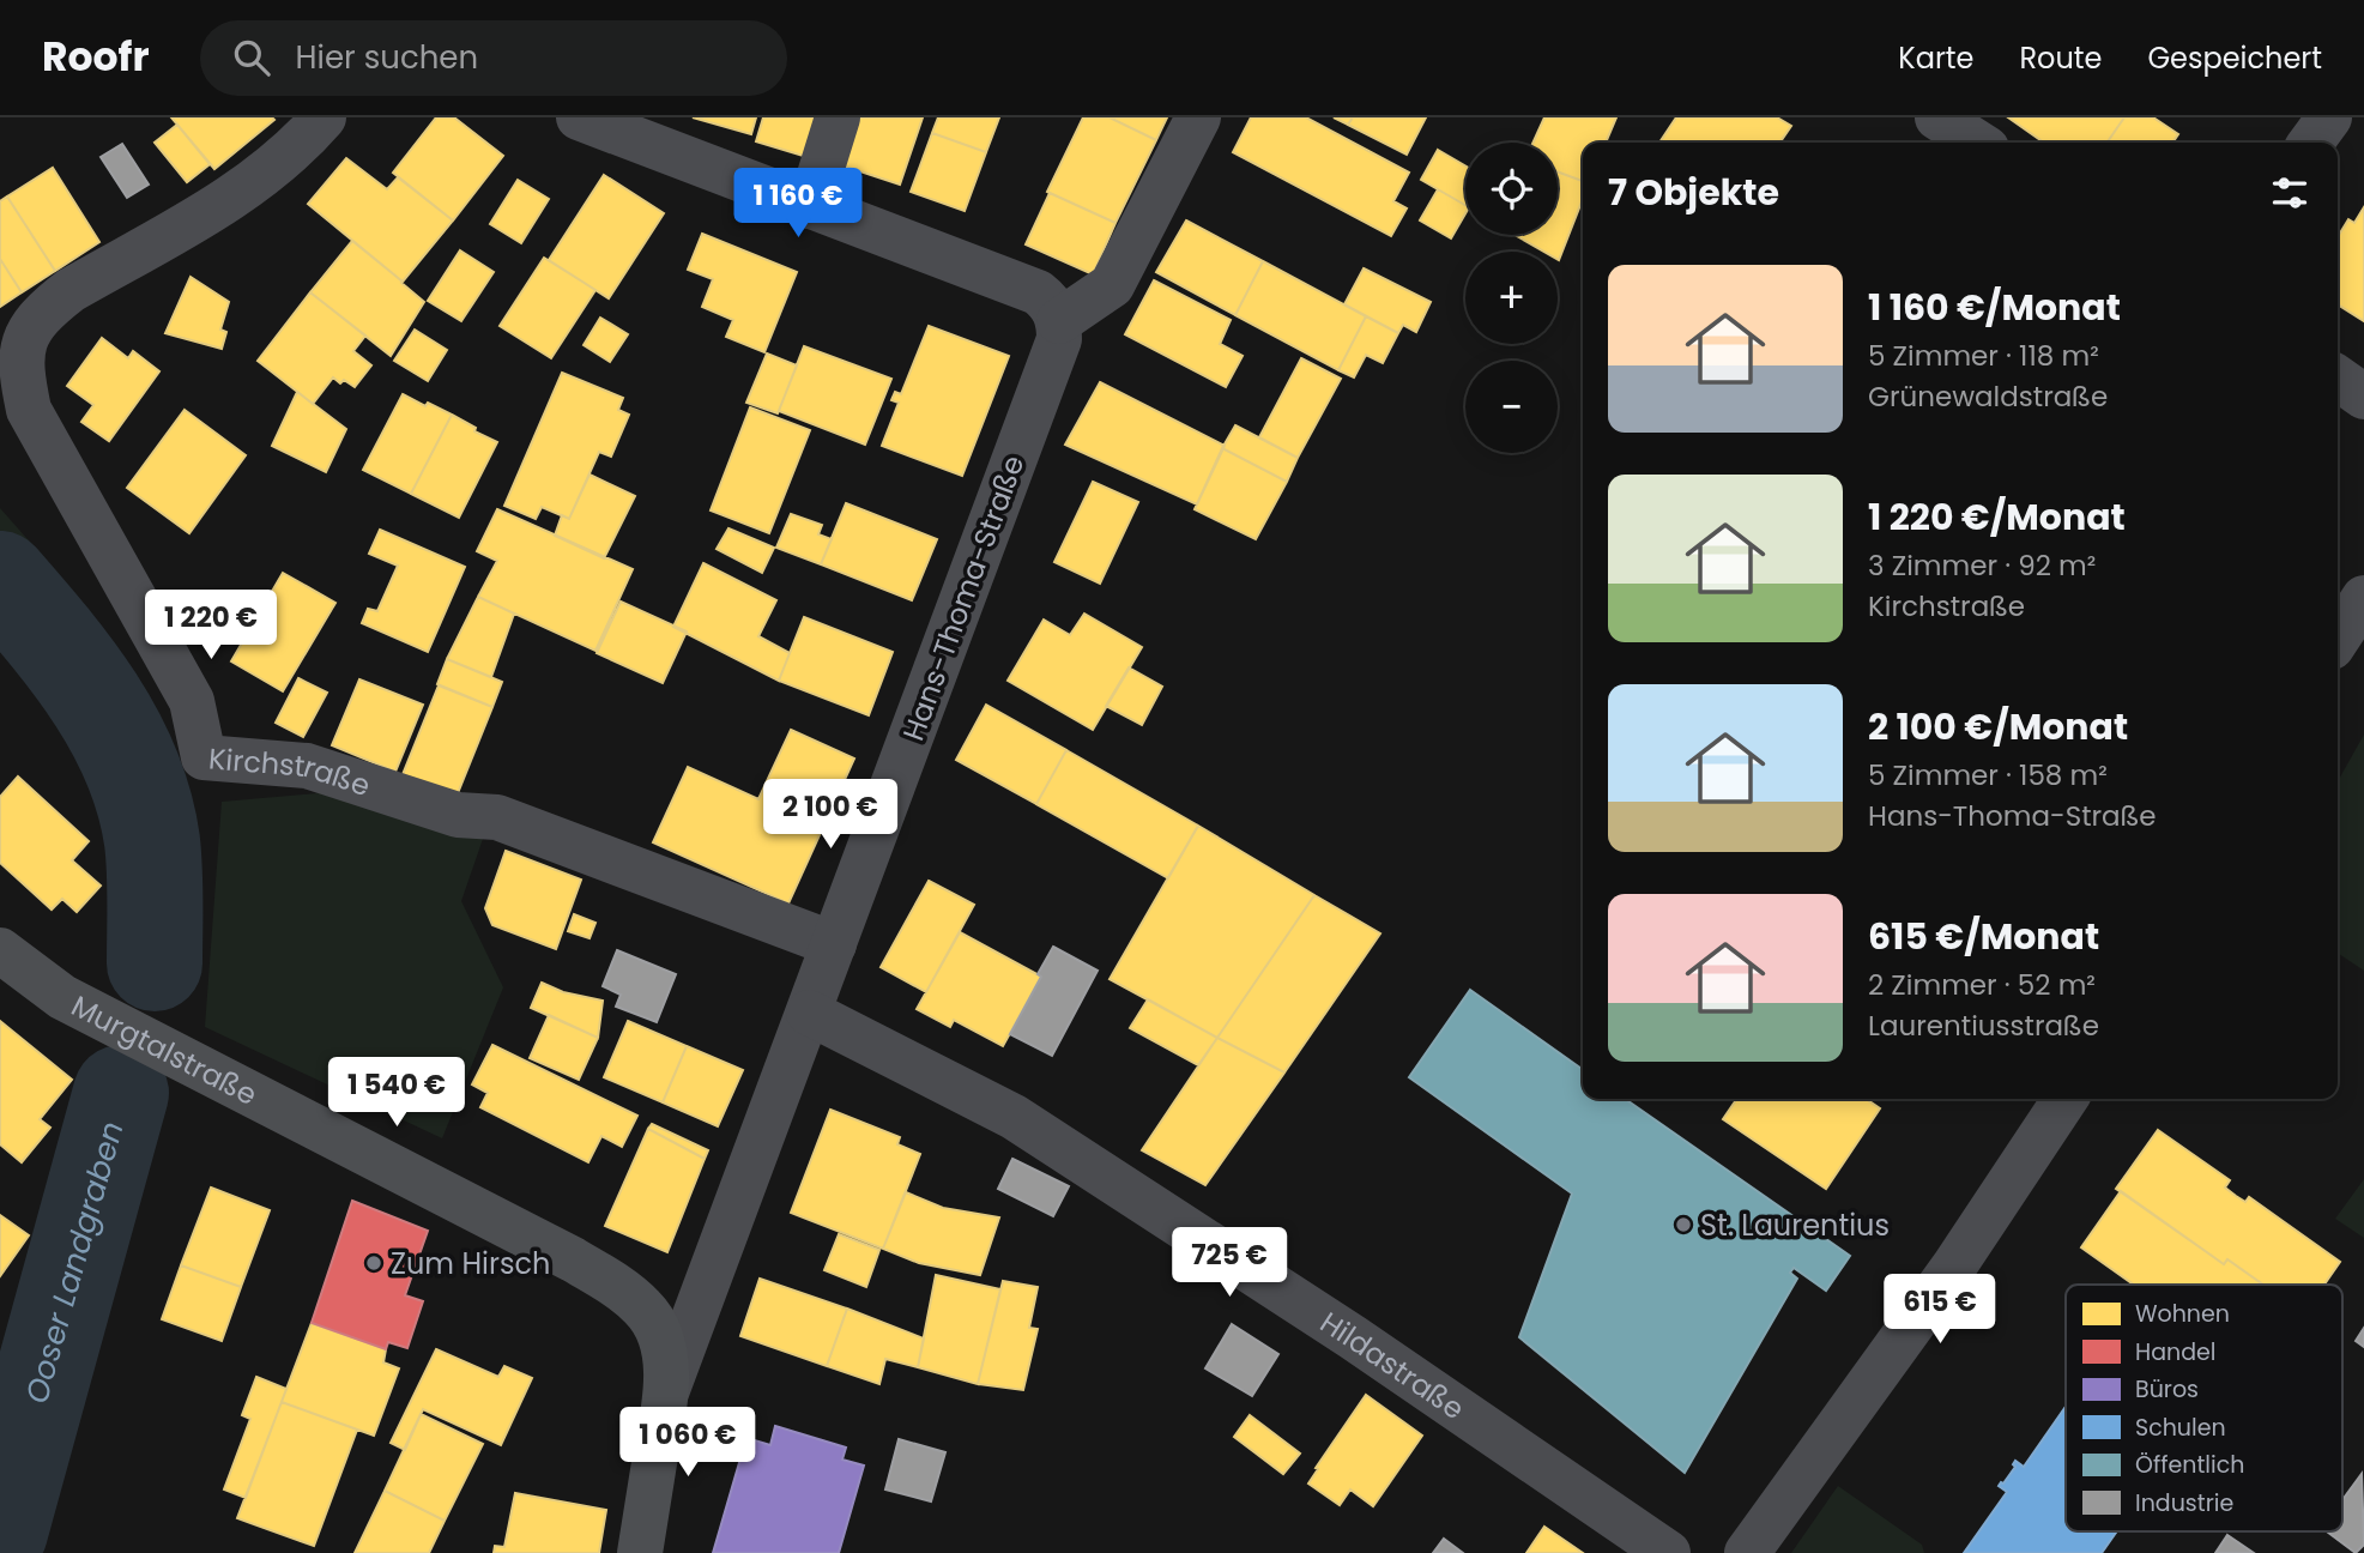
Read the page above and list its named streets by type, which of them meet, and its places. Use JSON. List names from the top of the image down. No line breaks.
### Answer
{"streets":{"main road":["Murgtalstraße"],"street":["Hans-Thoma-Straße","Kirchstraße","Hildastraße"]},"crossings":[["Hans-Thoma-Straße","Kirchstraße"],["Hans-Thoma-Straße","Murgtalstraße"],["Hans-Thoma-Straße","Hildastraße"]],"water":["Ooser Landgraben"],"places":["St. Laurentius","Zum Hirsch"],"legend":["Wohnen","Handel","Büros","Schulen","Öffentlich","Industrie"],"page":{"header":"Roofr","search":"Hier suchen","nav":["Karte","Route","Gespeichert"],"map_buttons":["+","−"],"heading":"7 Objekte","price":["1 160 €","1 220 €","2 100 €","1 540 €","725 €","615 €","1 060 €"],"list":[{"name":"1 160 €/Monat","note":"5 Zimmer · 118 m² · Grünewaldstraße"},{"name":"1 220 €/Monat","note":"3 Zimmer · 92 m² · Kirchstraße"},{"name":"2 100 €/Monat","note":"5 Zimmer · 158 m² · Hans-Thoma-Straße"},{"name":"615 €/Monat","note":"2 Zimmer · 52 m² · Laurentiusstraße"}]}}
